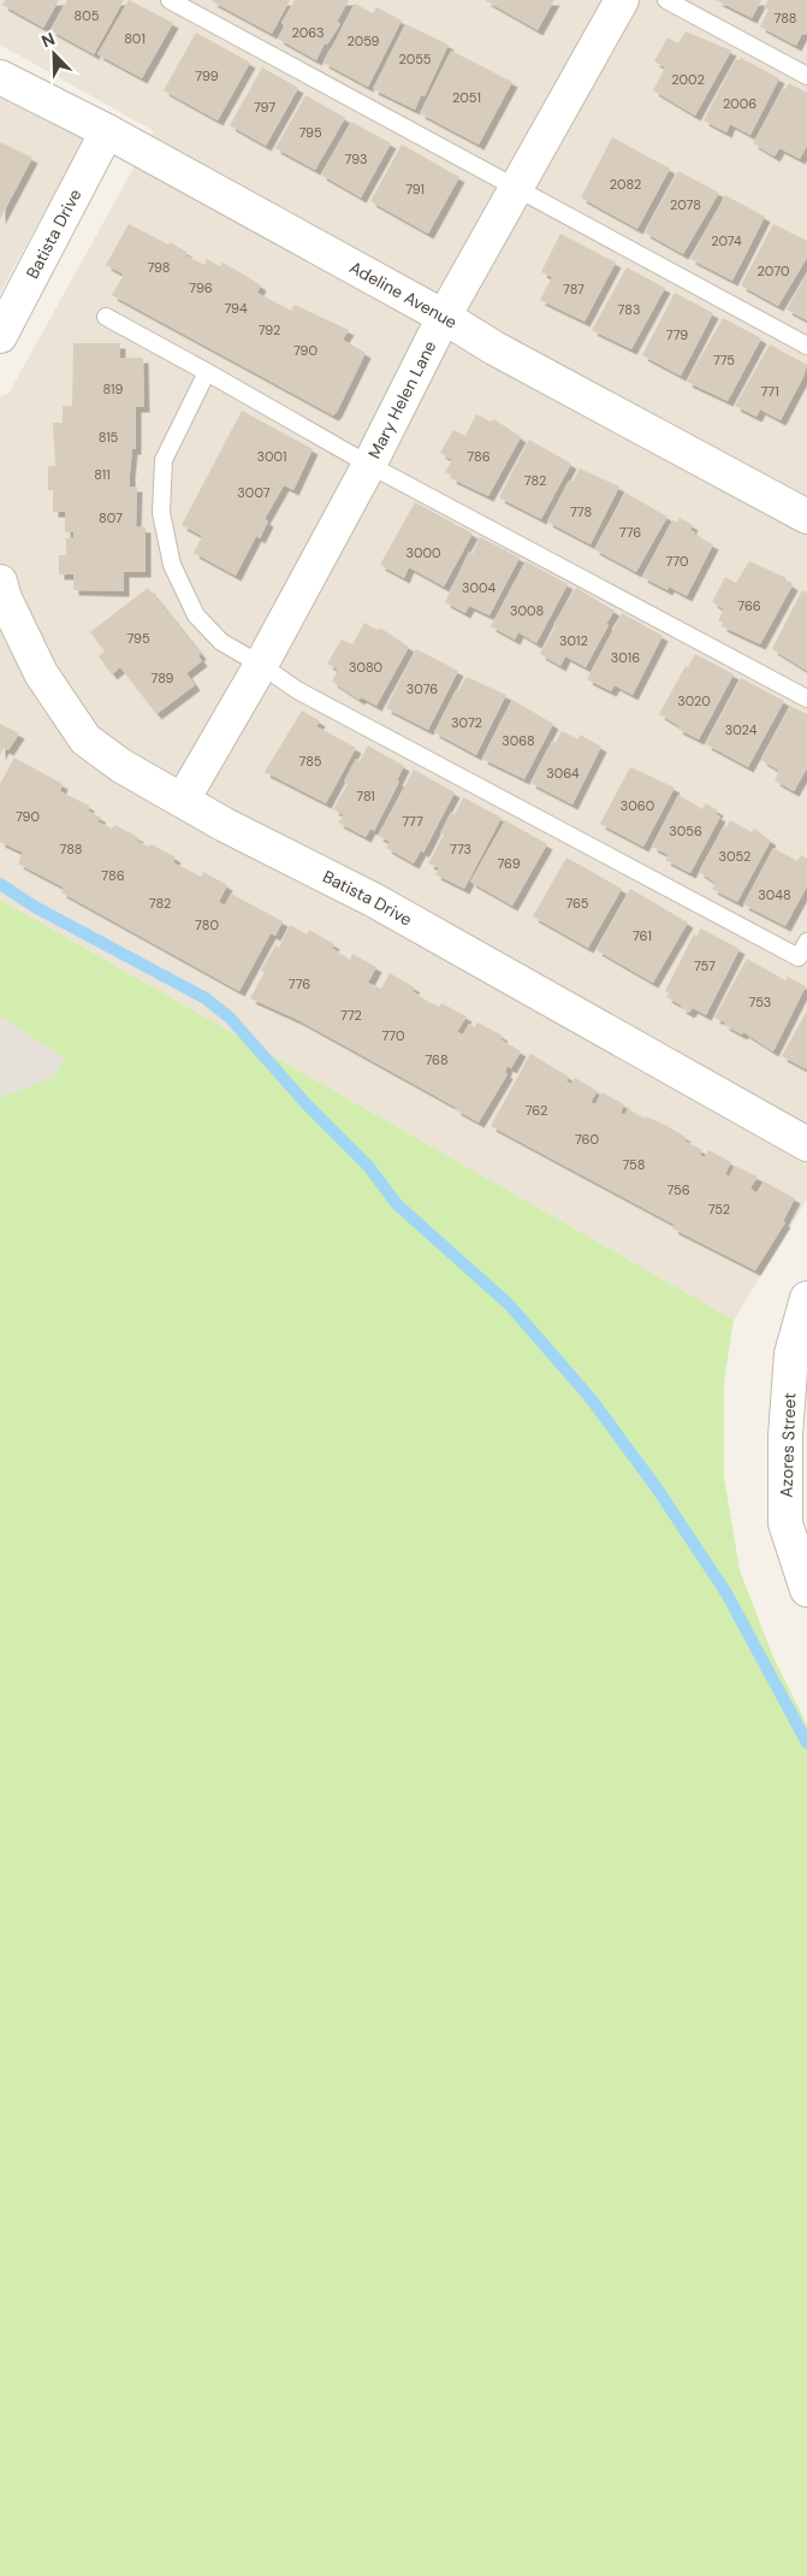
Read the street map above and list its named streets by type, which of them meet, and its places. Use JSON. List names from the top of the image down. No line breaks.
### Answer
{"streets":{"street":["Batista Drive","Adeline Avenue","Mary Helen Lane","Azores Street"]},"crossings":[["Batista Drive","Adeline Avenue"],["Batista Drive","Mary Helen Lane"],["Adeline Avenue","Mary Helen Lane"]],"house_numbers":["805","788","2063","801","2059","2055","799","2002","2051","2006","797","795","793","2082","791","2078","2074","798","2070","796","787","794","783","792","779","790","775","819","771","815","3001","786","811","782","3007","778","807","776","3000","770","3004","766","3008","795","3012","3016","3080","789","3076","3020","3072","3024","3068","785","3064","781","3060","790","777","3056","788","773","3052","769","786","3048","782","765","780","761","757","776","753","772","770","768","762","760","758","756","752"],"north":"top left"}
